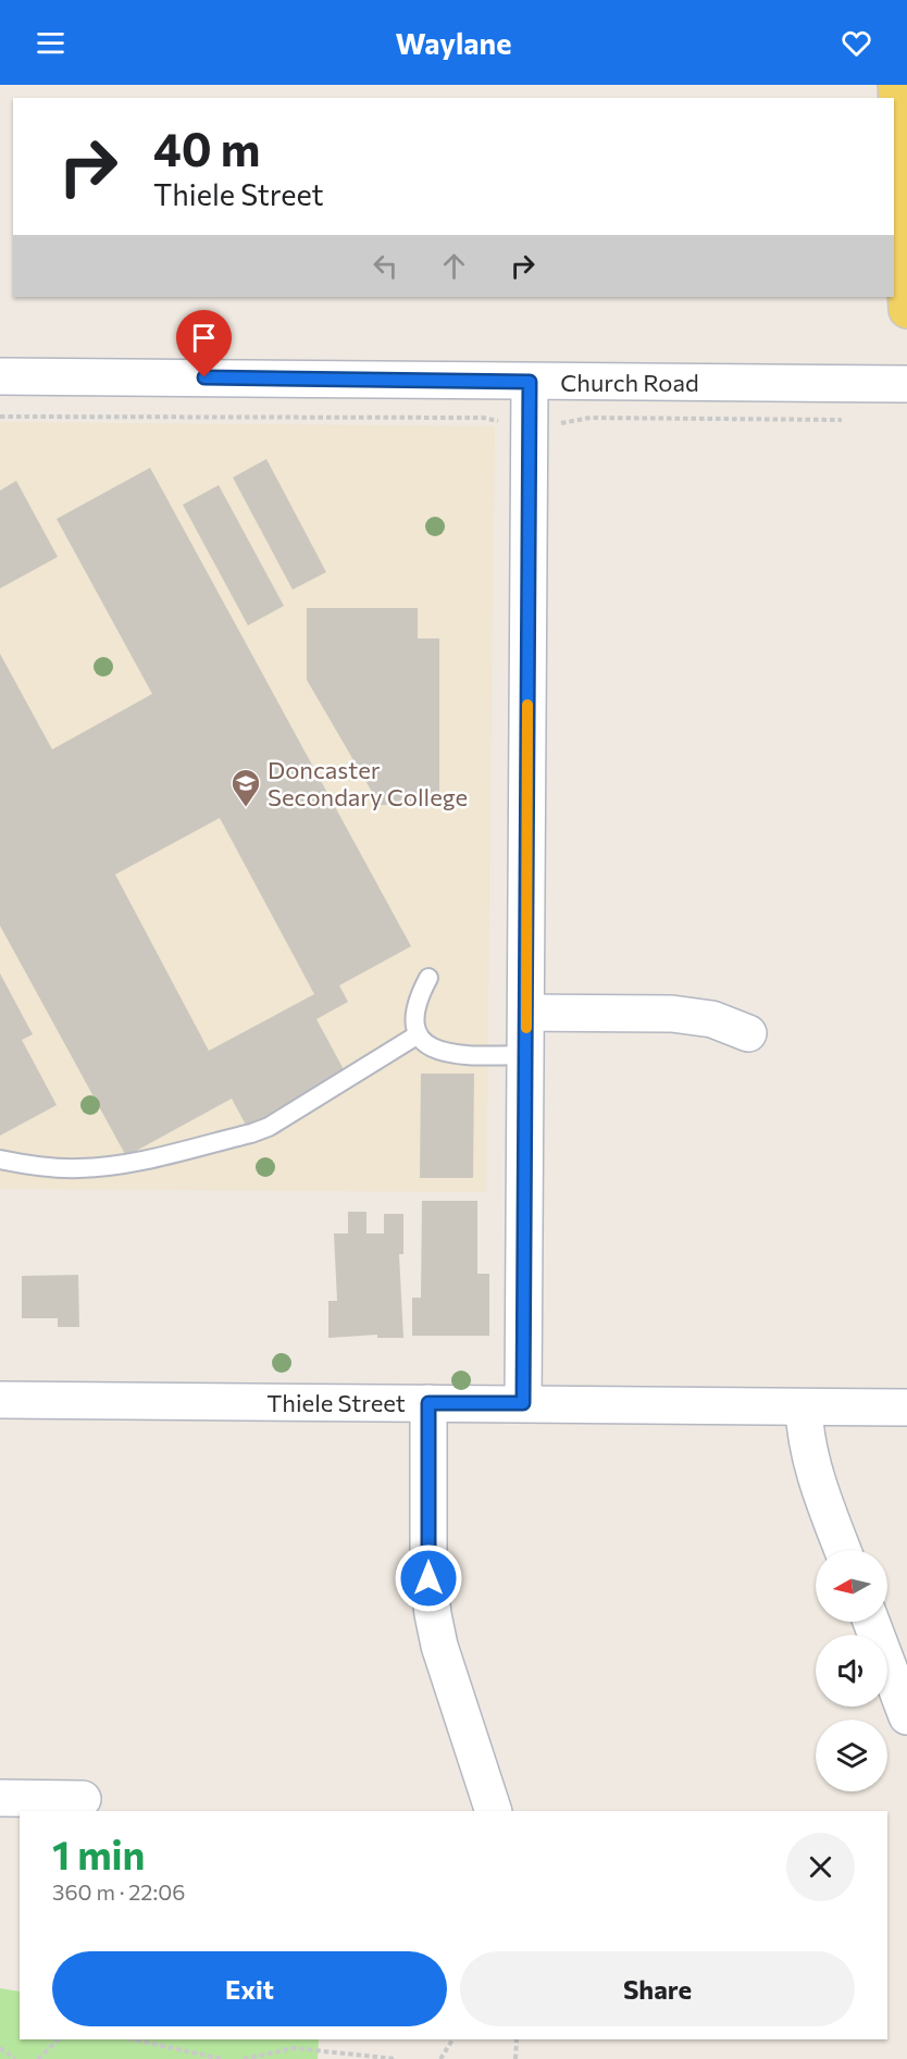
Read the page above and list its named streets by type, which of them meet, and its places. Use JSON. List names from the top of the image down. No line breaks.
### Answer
{"streets":{"street":["Church Road","Thiele Street"]},"places":{"school or university":["Doncaster Secondary College"]},"north":"left","page":{"header":"Waylane","turn":["40 m","Thiele Street"],"heading":["1 min","360 m · 22:06"],"buttons":["Exit","Share"]}}
